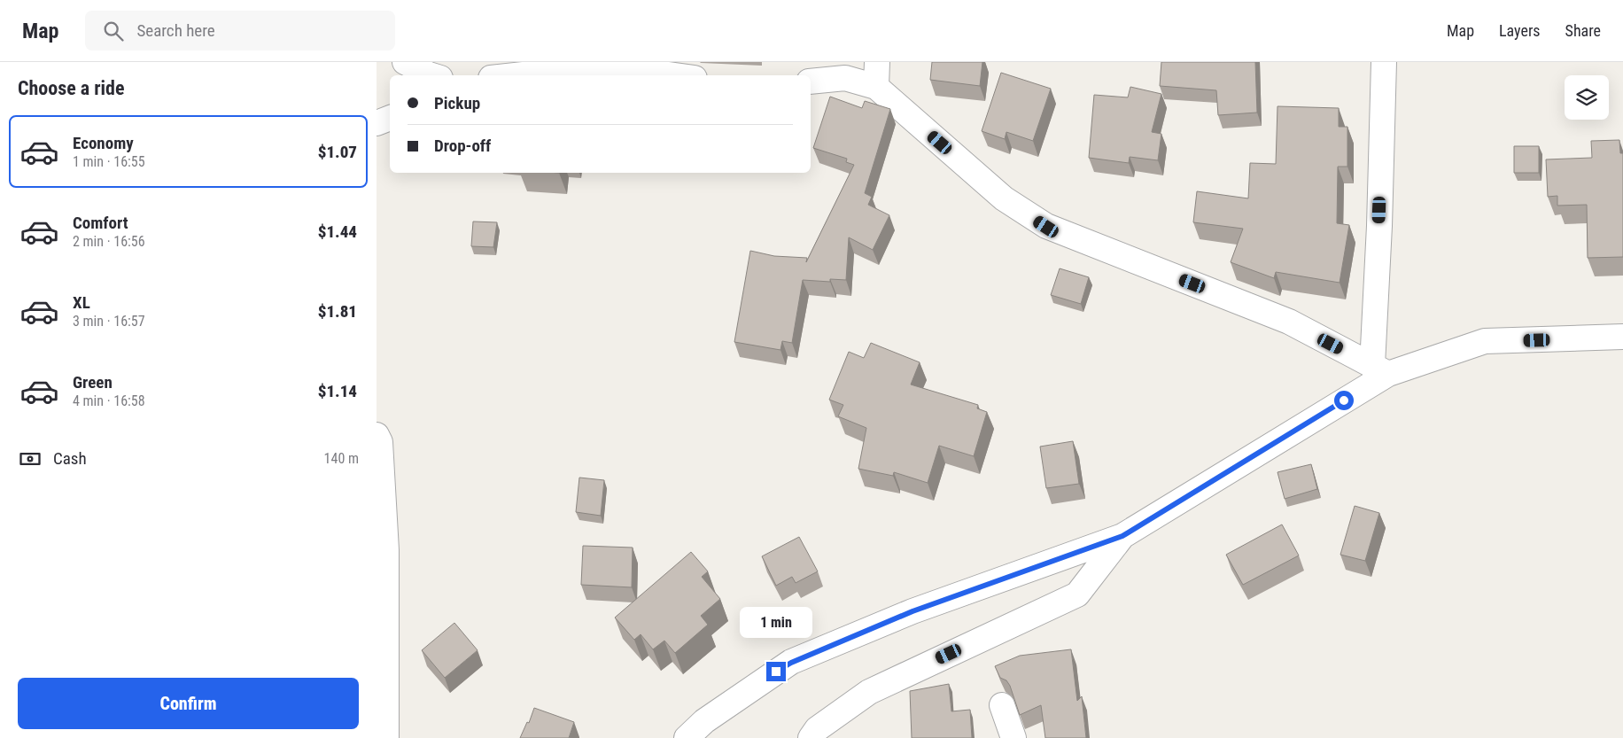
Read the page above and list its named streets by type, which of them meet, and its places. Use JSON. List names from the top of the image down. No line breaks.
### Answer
{"page":{"header":"Map","search":"Search here","nav":["Map","Layers","Share"],"heading":"Choose a ride","banner":["Pickup","Drop-off"],"list":[{"name":"Economy","note":"1 min · 16:55","value":"$1.07"},{"name":"Comfort","note":"2 min · 16:56","value":"$1.44"},{"name":"XL","note":"3 min · 16:57","value":"$1.81"},{"name":"Green","note":"4 min · 16:58","value":"$1.14"}],"pay":["Cash","140 m"],"bubble":"1 min","buttons":"Confirm"}}
